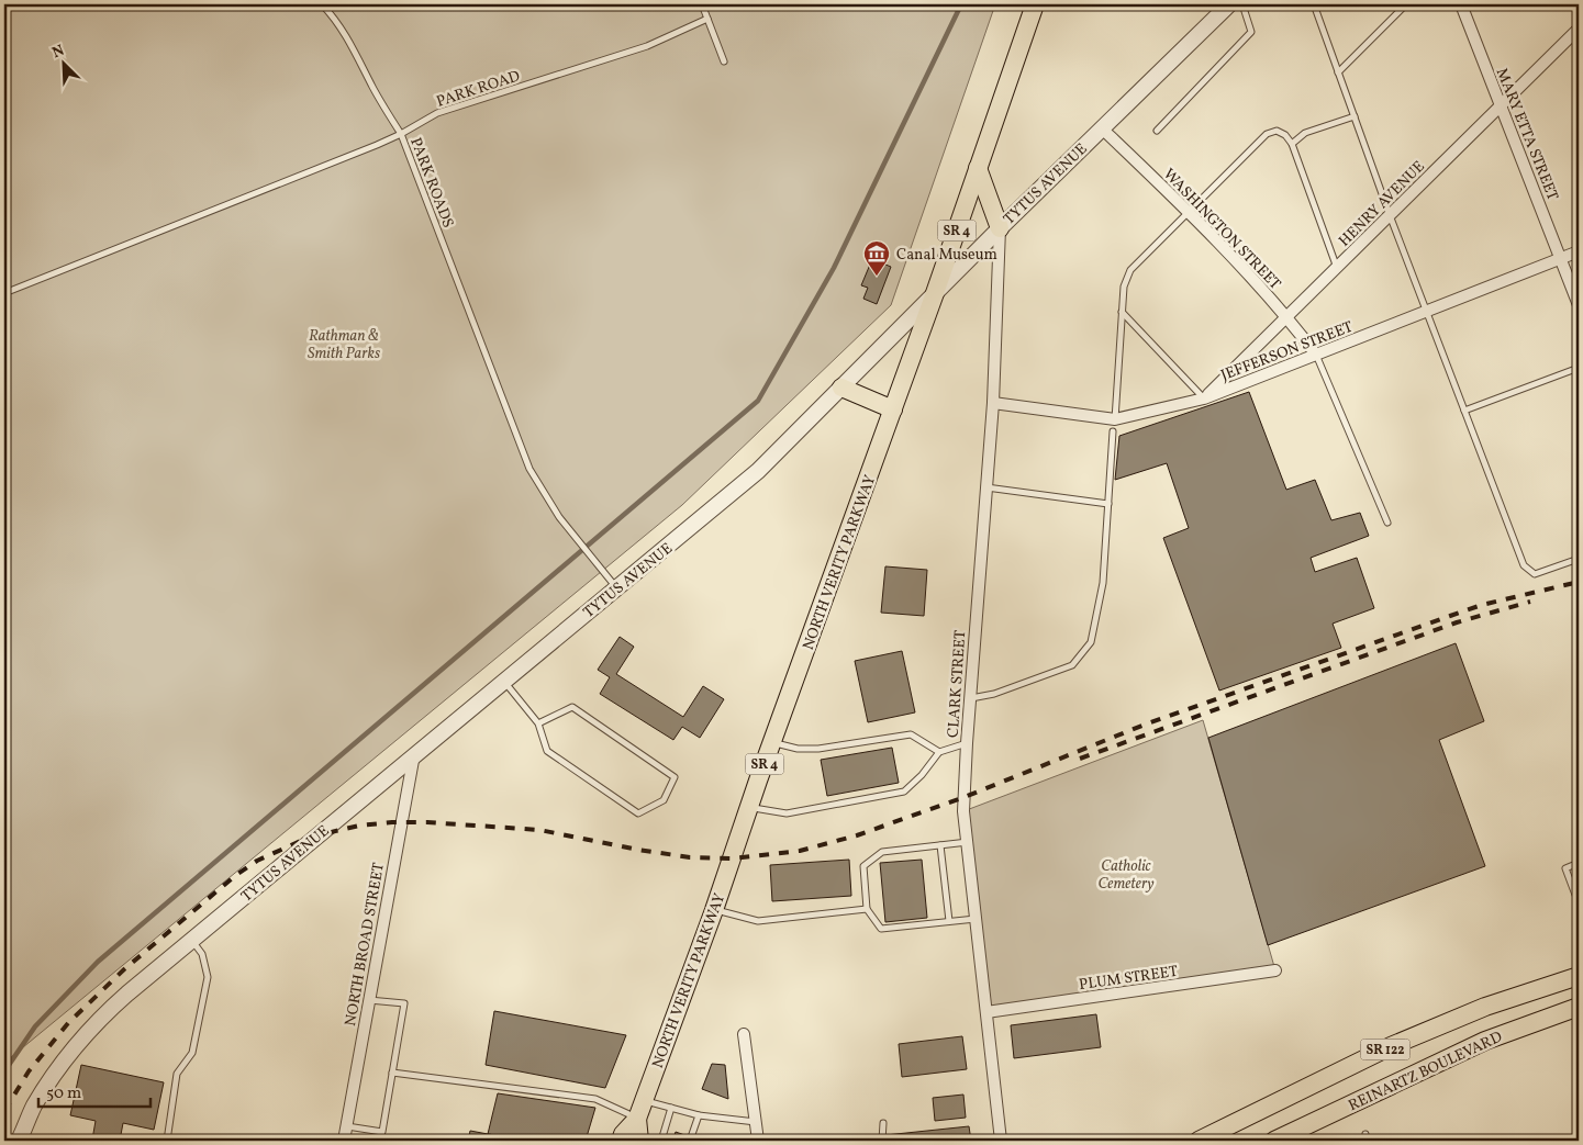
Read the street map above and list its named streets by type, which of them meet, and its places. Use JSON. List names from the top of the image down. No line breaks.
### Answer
{"streets":{"main road":["SR 4","NORTH VERITY PARKWAY","SR 122","REINARTZ BOULEVARD"],"street":["MARY ETTA STREET","TYTUS AVENUE","HENRY AVENUE","WASHINGTON STREET","JEFFERSON STREET","CLARK STREET","NORTH BROAD STREET","PLUM STREET"],"lane":["PARK ROAD","PARK ROADS"]},"crossings":[["PARK ROAD","PARK ROADS"],["MARY ETTA STREET","HENRY AVENUE"],["MARY ETTA STREET","JEFFERSON STREET"],["PARK ROADS","TYTUS AVENUE"],["TYTUS AVENUE","WASHINGTON STREET"],["TYTUS AVENUE","NORTH VERITY PARKWAY"],["TYTUS AVENUE","CLARK STREET"],["TYTUS AVENUE","NORTH BROAD STREET"],["HENRY AVENUE","WASHINGTON STREET"],["HENRY AVENUE","JEFFERSON STREET"],["WASHINGTON STREET","JEFFERSON STREET"],["JEFFERSON STREET","CLARK STREET"],["CLARK STREET","PLUM STREET"]],"parks":["Rathman & Smith Parks","Catholic Cemetery"],"places":{"museum":["Canal Museum"]},"scale_bar":"50 m","north":"top left"}
